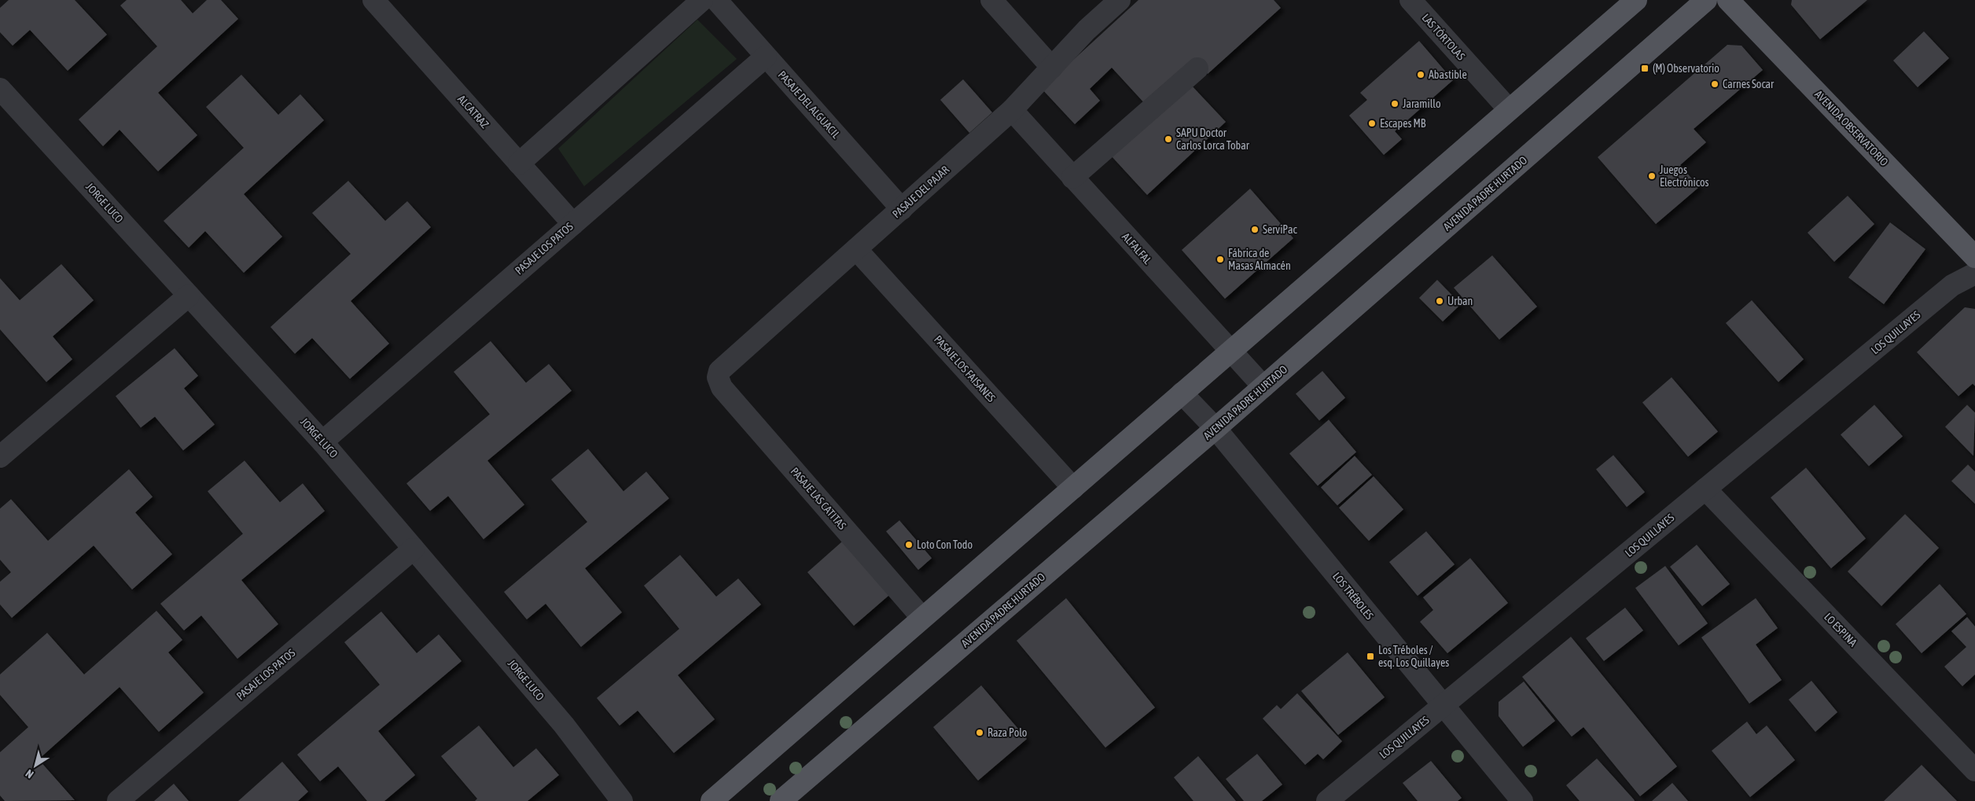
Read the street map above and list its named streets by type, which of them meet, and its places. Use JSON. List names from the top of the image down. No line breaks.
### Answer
{"streets":{"main road":["AVENIDA OBSERVATORIO","AVENIDA PADRE HURTADO"],"street":["LAS TÓRTOLAS","PASAJE DEL ALGUACIL","ALCATRAZ","PASAJE DEL PAJAR","JORGE LUCO","PASAJE LOS PATOS","ALFALFAL","LOS QUILLAYES","PASAJE LOS FAISANES","PASAJE LAS CATITAS","LOS TRÉBOLES","LO ESPINA"]},"crossings":[["PASAJE DEL ALGUACIL","PASAJE DEL PAJAR"],["PASAJE DEL ALGUACIL","PASAJE LOS PATOS"],["ALCATRAZ","PASAJE LOS PATOS"],["PASAJE DEL PAJAR","ALFALFAL"],["PASAJE DEL PAJAR","PASAJE LOS FAISANES"],["PASAJE DEL PAJAR","PASAJE LAS CATITAS"],["AVENIDA PADRE HURTADO","ALFALFAL"],["AVENIDA PADRE HURTADO","LOS TRÉBOLES"],["JORGE LUCO","PASAJE LOS PATOS"],["LOS QUILLAYES","LOS TRÉBOLES"],["LOS QUILLAYES","LO ESPINA"]],"places":{"transit":["(M) Observatorio","Los Tréboles / esq. Los Quillayes"],"other":["Abastible","Carnes Socar","Jaramillo","Escapes MB","SAPU Doctor Carlos Lorca Tobar","Juegos Electrónicos","ServiPac","Fábrica de Masas Almacén","Urban","Loto Con Todo","Raza Polo"]},"north":"bottom left"}
